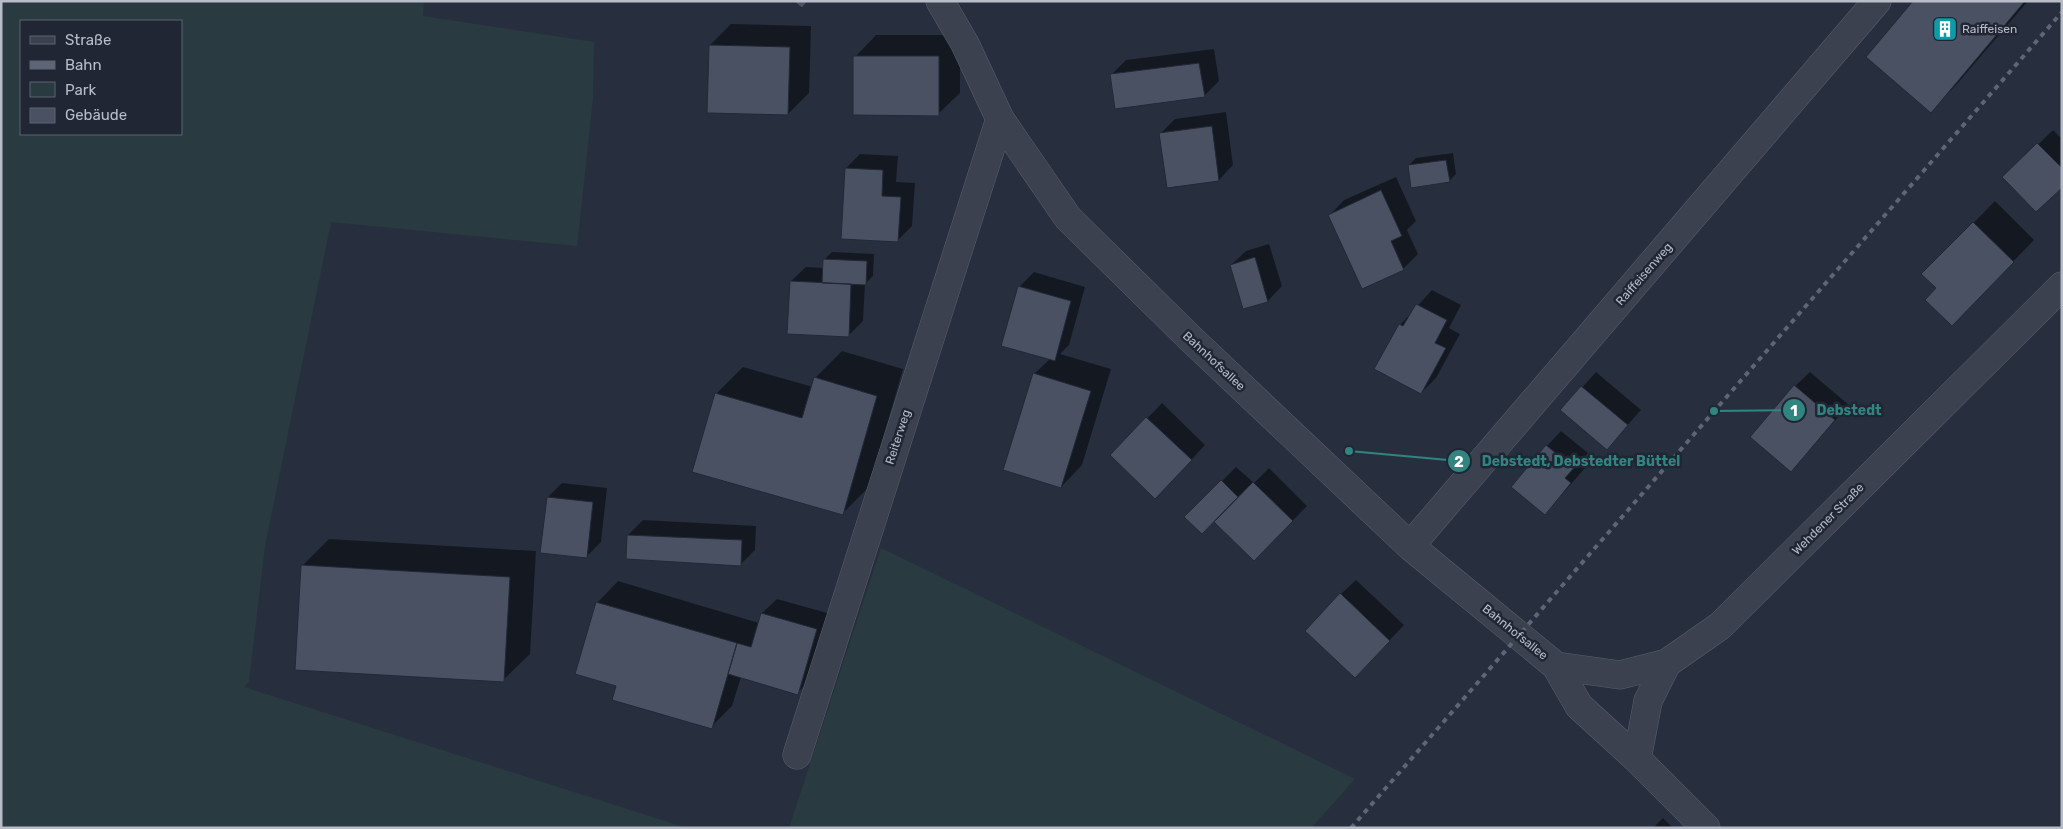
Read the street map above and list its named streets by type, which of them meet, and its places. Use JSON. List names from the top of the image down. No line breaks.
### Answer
{"streets":{"street":["Raiffeisenweg","Bahnhofsallee","Reiterweg","Wehdener Straße"]},"crossings":[["Raiffeisenweg","Bahnhofsallee"],["Bahnhofsallee","Reiterweg"],["Bahnhofsallee","Wehdener Straße"]],"places":{"building":["Raiffeisen"],"other":["Debstedt","Debstedt, Debstedter Büttel"]},"legend":["Straße","Bahn","Park","Gebäude"]}
